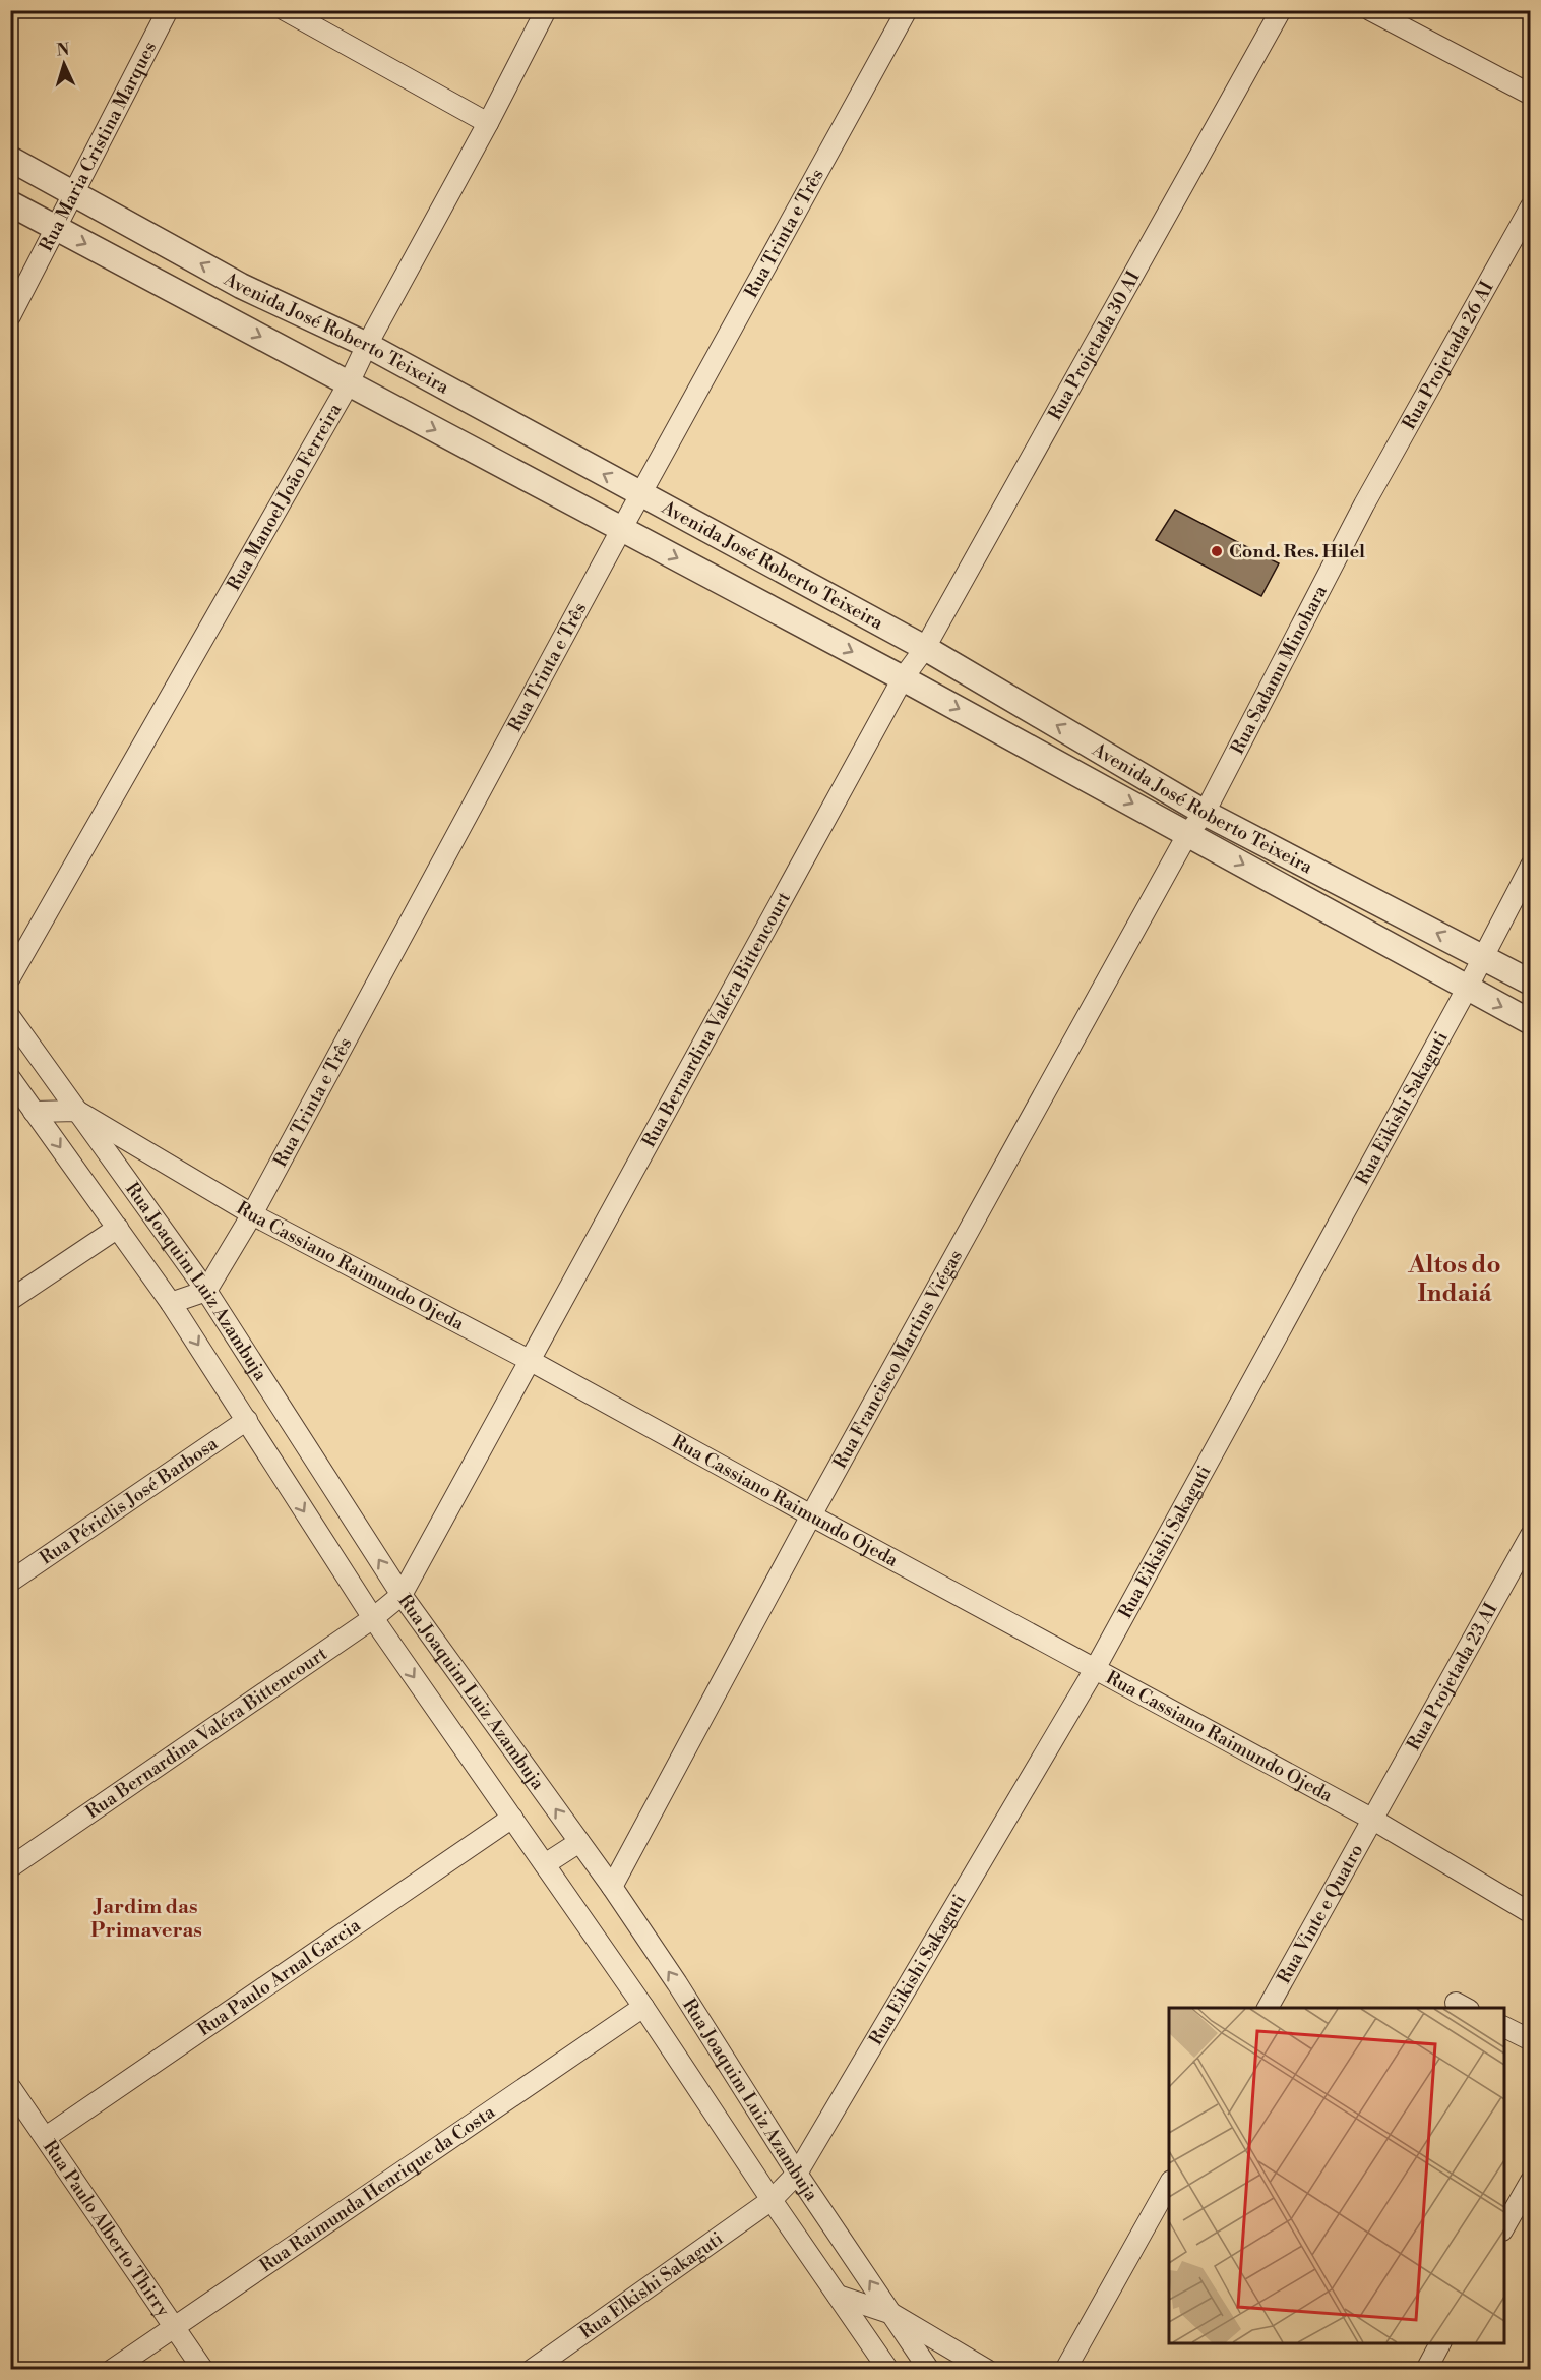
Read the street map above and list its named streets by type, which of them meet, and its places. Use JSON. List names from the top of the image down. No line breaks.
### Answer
{"streets":{"street":["Rua Maria Cristina Marques","Rua Trinta e Três","Avenida José Roberto Teixeira","Rua Projetada 30 AI","Rua Projetada 26 AI","Rua Manoel João Ferreira","Rua Sadamu Minohara","Rua Bernardina Valéra Bittencourt","Rua Eikishi Sakaguti","Rua Cassiano Raimundo Ojeda","Rua Joaquim Luiz Azambuja","Rua Francisco Martins Viégas","Rua Périclis José Barbosa","Rua Projetada 23 AI","Rua Vinte e Quatro","Rua Paulo Arnal Garcia","Rua Raimunda Henrique da Costa","Rua Paulo Alberto Thirry","Rua Elkishi Sakaguti"]},"crossings":[["Rua Maria Cristina Marques","Avenida José Roberto Teixeira"],["Rua Trinta e Três","Avenida José Roberto Teixeira"],["Rua Trinta e Três","Rua Cassiano Raimundo Ojeda"],["Rua Trinta e Três","Rua Joaquim Luiz Azambuja"],["Avenida José Roberto Teixeira","Rua Projetada 30 AI"],["Avenida José Roberto Teixeira","Rua Manoel João Ferreira"],["Avenida José Roberto Teixeira","Rua Sadamu Minohara"],["Avenida José Roberto Teixeira","Rua Bernardina Valéra Bittencourt"],["Avenida José Roberto Teixeira","Rua Eikishi Sakaguti"],["Avenida José Roberto Teixeira","Rua Francisco Martins Viégas"],["Rua Projetada 30 AI","Rua Bernardina Valéra Bittencourt"],["Rua Projetada 26 AI","Rua Sadamu Minohara"],["Rua Sadamu Minohara","Rua Francisco Martins Viégas"],["Rua Bernardina Valéra Bittencourt","Rua Cassiano Raimundo Ojeda"],["Rua Bernardina Valéra Bittencourt","Rua Joaquim Luiz Azambuja"],["Rua Eikishi Sakaguti","Rua Cassiano Raimundo Ojeda"],["Rua Eikishi Sakaguti","Rua Joaquim Luiz Azambuja"],["Rua Eikishi Sakaguti","Rua Elkishi Sakaguti"],["Rua Cassiano Raimundo Ojeda","Rua Joaquim Luiz Azambuja"],["Rua Cassiano Raimundo Ojeda","Rua Francisco Martins Viégas"],["Rua Cassiano Raimundo Ojeda","Rua Projetada 23 AI"],["Rua Cassiano Raimundo Ojeda","Rua Vinte e Quatro"],["Rua Joaquim Luiz Azambuja","Rua Francisco Martins Viégas"],["Rua Joaquim Luiz Azambuja","Rua Périclis José Barbosa"],["Rua Joaquim Luiz Azambuja","Rua Paulo Arnal Garcia"],["Rua Joaquim Luiz Azambuja","Rua Raimunda Henrique da Costa"],["Rua Joaquim Luiz Azambuja","Rua Elkishi Sakaguti"],["Rua Projetada 23 AI","Rua Vinte e Quatro"],["Rua Paulo Arnal Garcia","Rua Paulo Alberto Thirry"],["Rua Raimunda Henrique da Costa","Rua Paulo Alberto Thirry"]],"districts":["Altos do Indaiá","Jardim das Primaveras"],"places":["Cond. Res. Hilel"],"north":"top"}
